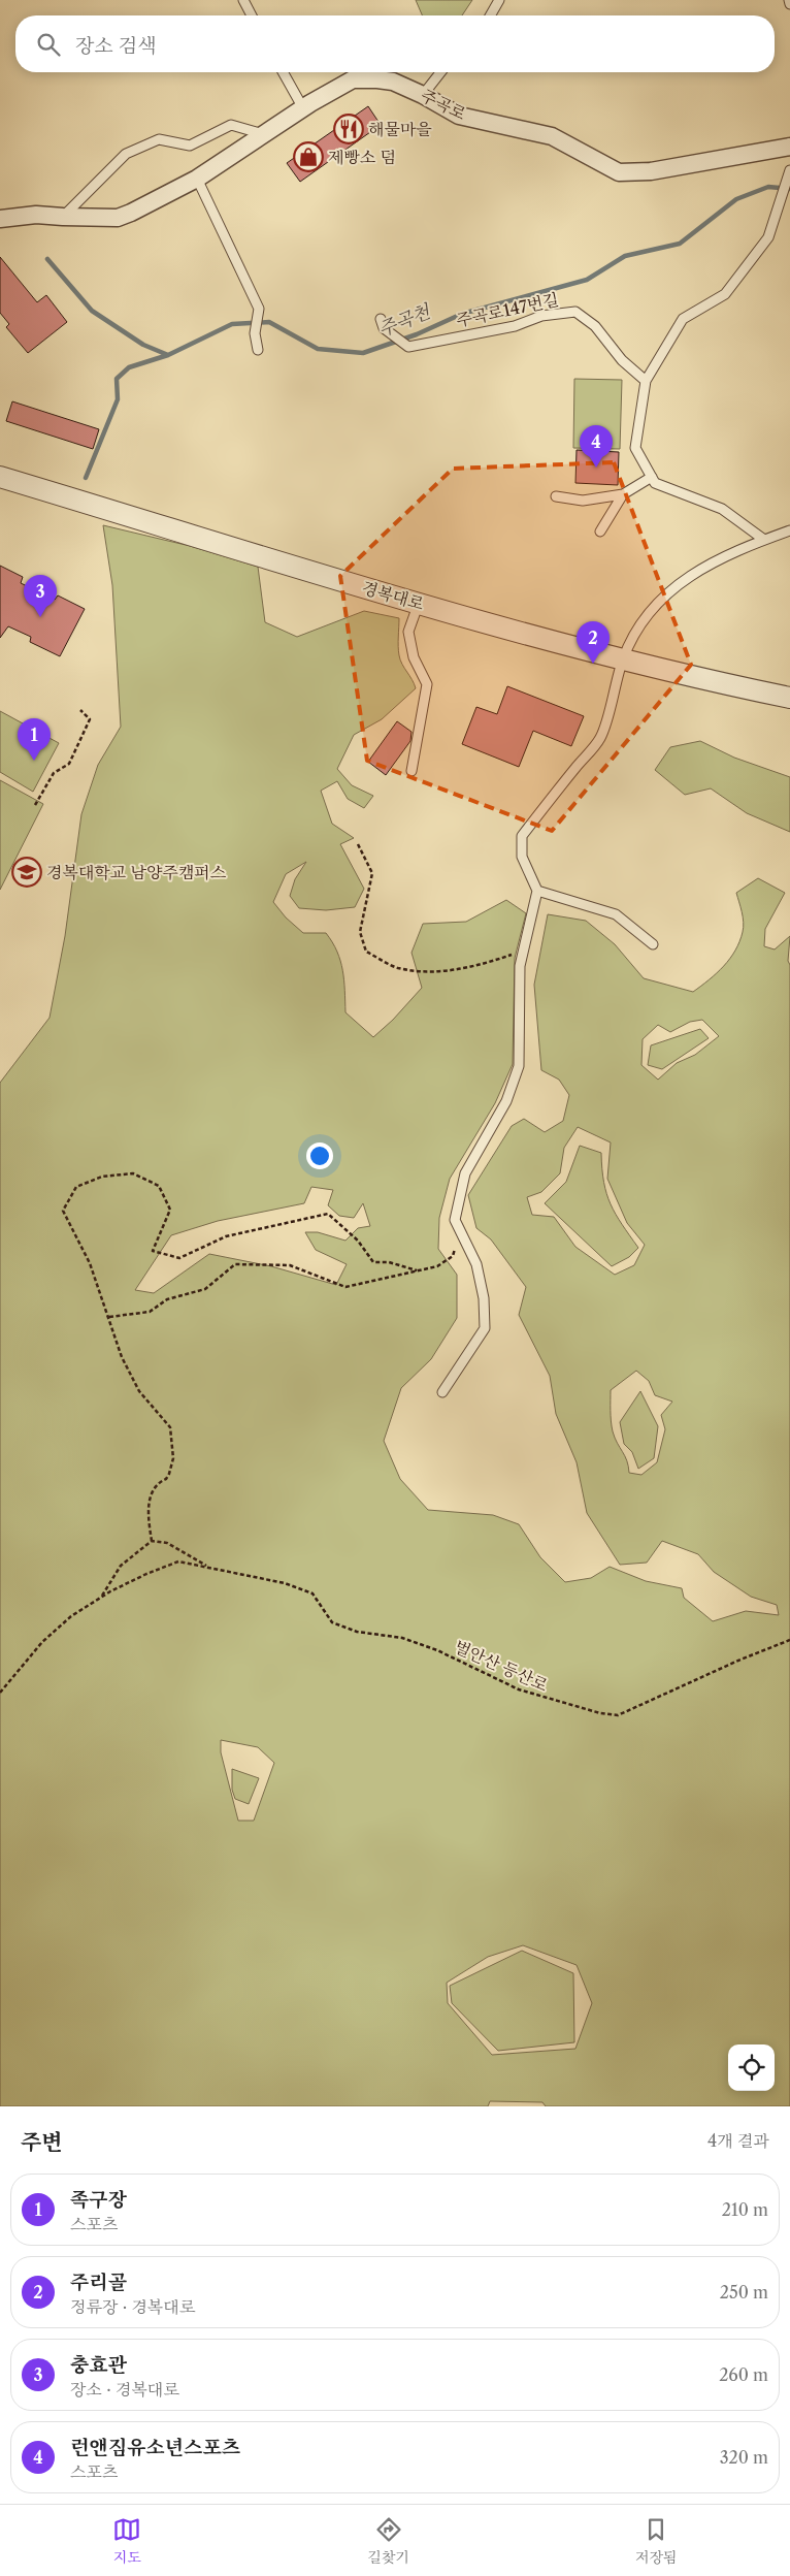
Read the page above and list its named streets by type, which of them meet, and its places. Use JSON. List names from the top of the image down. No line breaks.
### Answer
{"streets":{"street":["주곡로","경복대로"],"lane":["주곡로147번길"],"path":["벌안산 등산로"]},"water":["주곡천"],"places":{"restaurant":["해물마을"],"shop":["제빵소 덤"],"school or university":["경복대학교 남양주캠퍼스"]},"page":{"search":"장소 검색","pins":["4","3","2","1"],"heading":["주변","4개 결과"],"list":[{"mark":"1","name":"족구장","note":"스포츠","value":"210 m"},{"mark":"2","name":"주리골","note":"정류장 · 경복대로","value":"250 m"},{"mark":"3","name":"충효관","note":"장소 · 경복대로","value":"260 m"},{"mark":"4","name":"런앤짐유소년스포츠","note":"스포츠","value":"320 m"}],"nav":["지도","길찾기","저장됨"]}}
